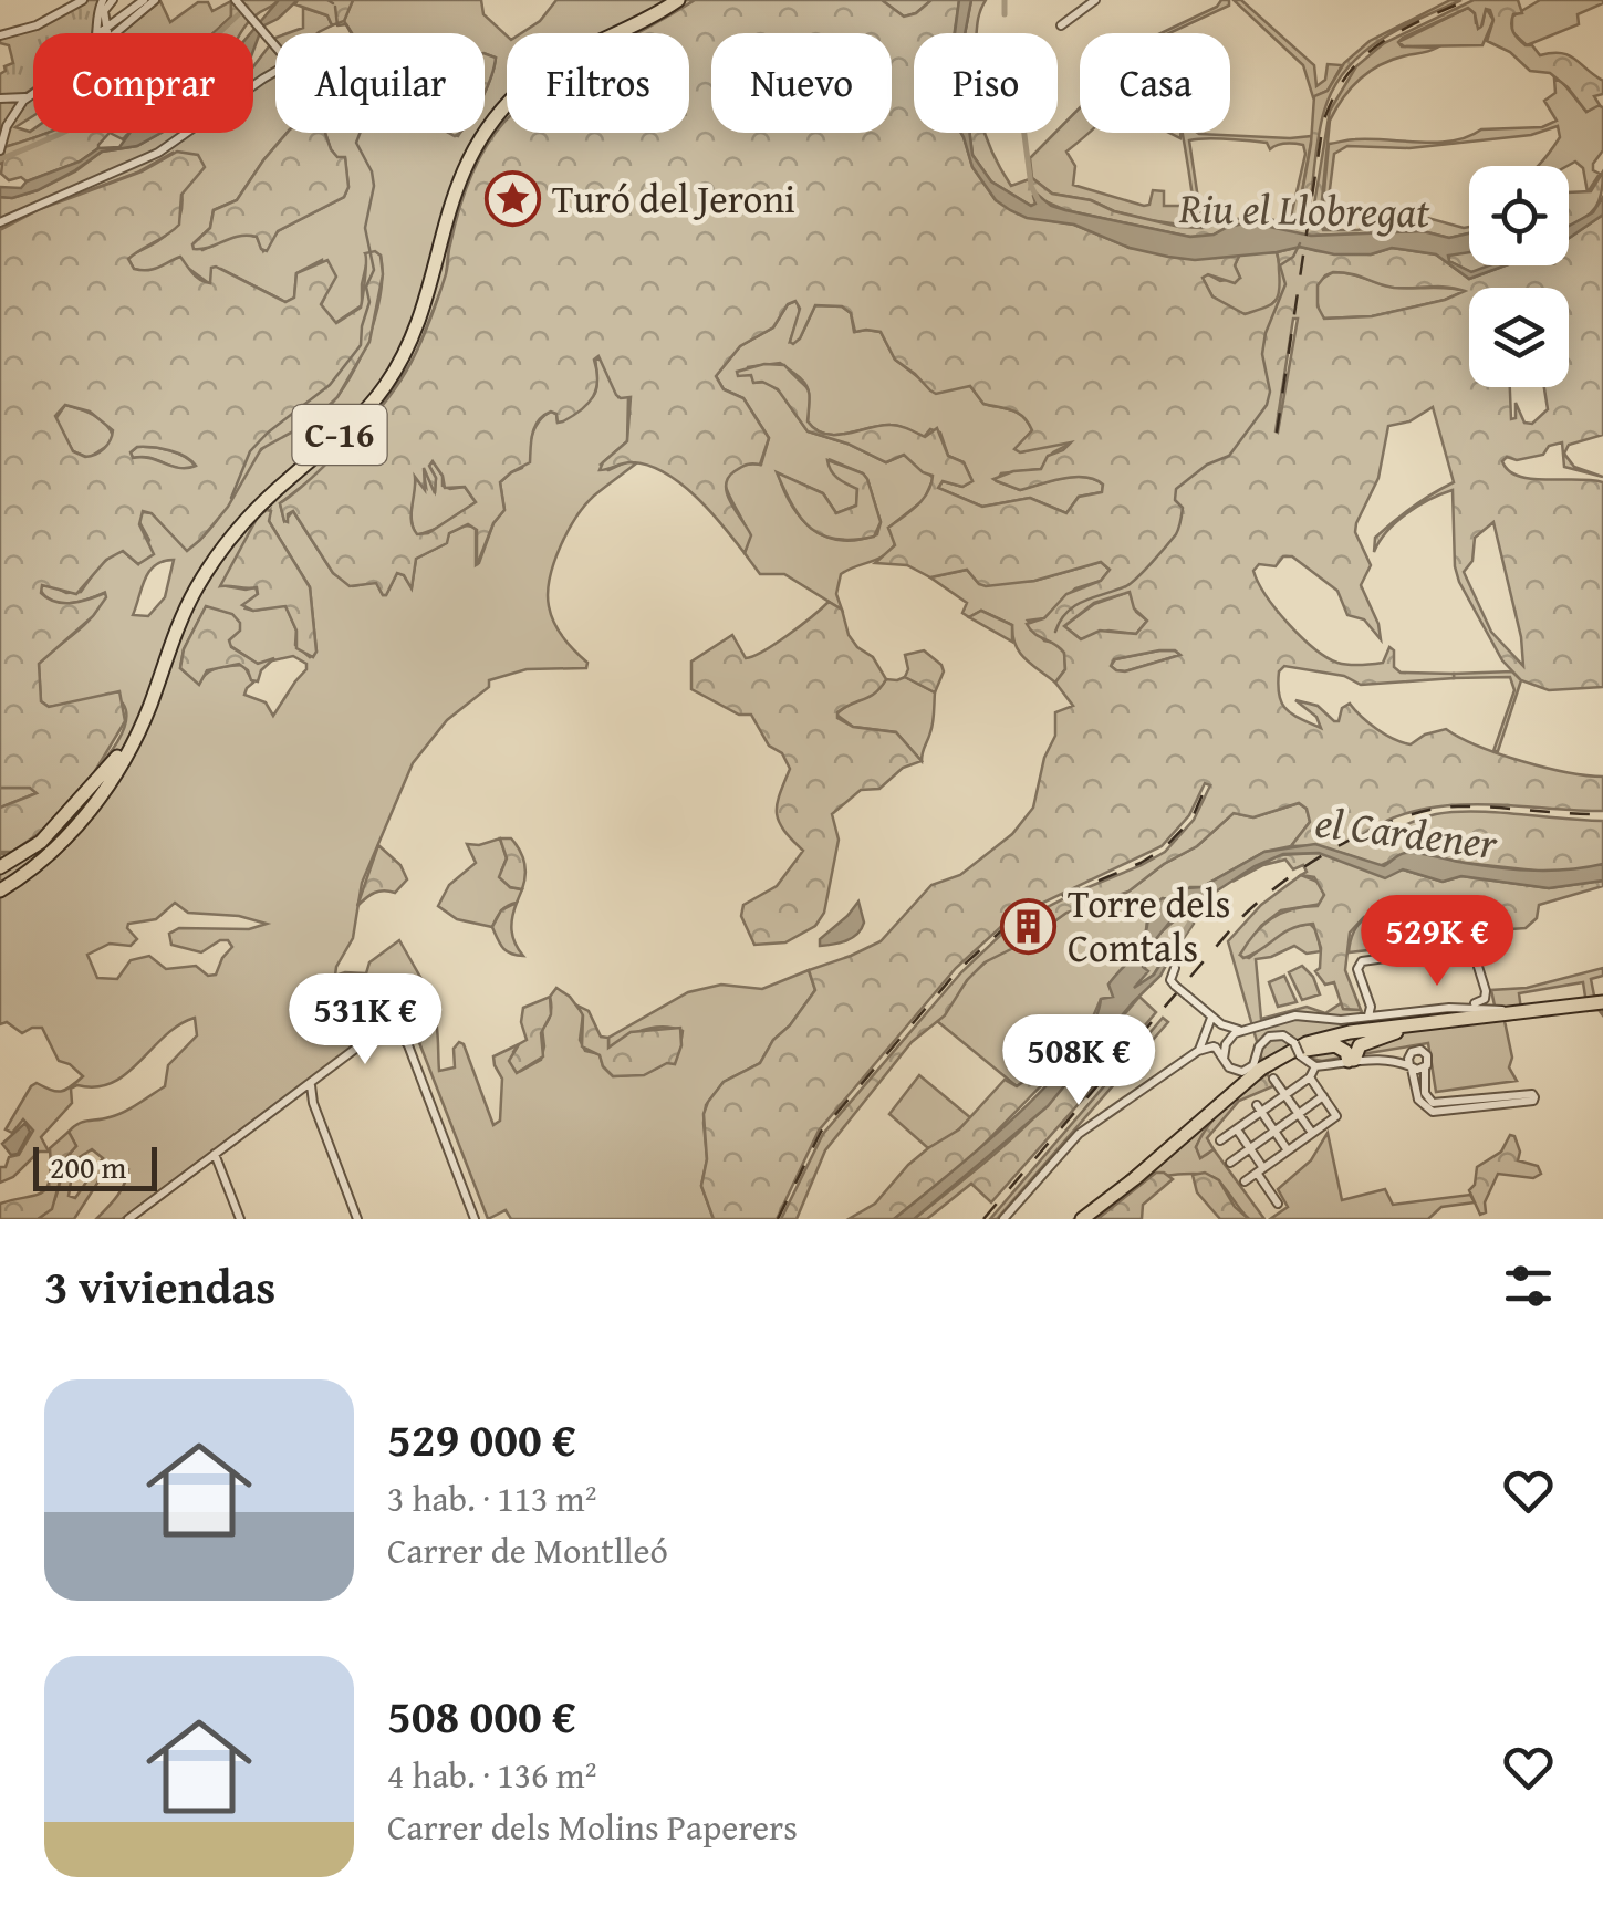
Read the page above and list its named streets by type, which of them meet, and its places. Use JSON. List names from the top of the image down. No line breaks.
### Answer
{"streets":{"highway":["C-16"]},"water":["Riu el Llobregat","el Cardener"],"places":{"place":["Turó del Jeroni"],"building":["Torre dels Comtals"]},"scale_bar":"200 m","page":{"chip":["Comprar","Alquilar","Filtros","Nuevo","Piso","Casa"],"price":["529K €","531K €","508K €"],"scale":"200 m","heading":"3 viviendas","list":[{"name":"529 000 €","note":"3 hab. · 113 m² · Carrer de Montlleó"},{"name":"508 000 €","note":"4 hab. · 136 m² · Carrer dels Molins Paperers"}]}}
